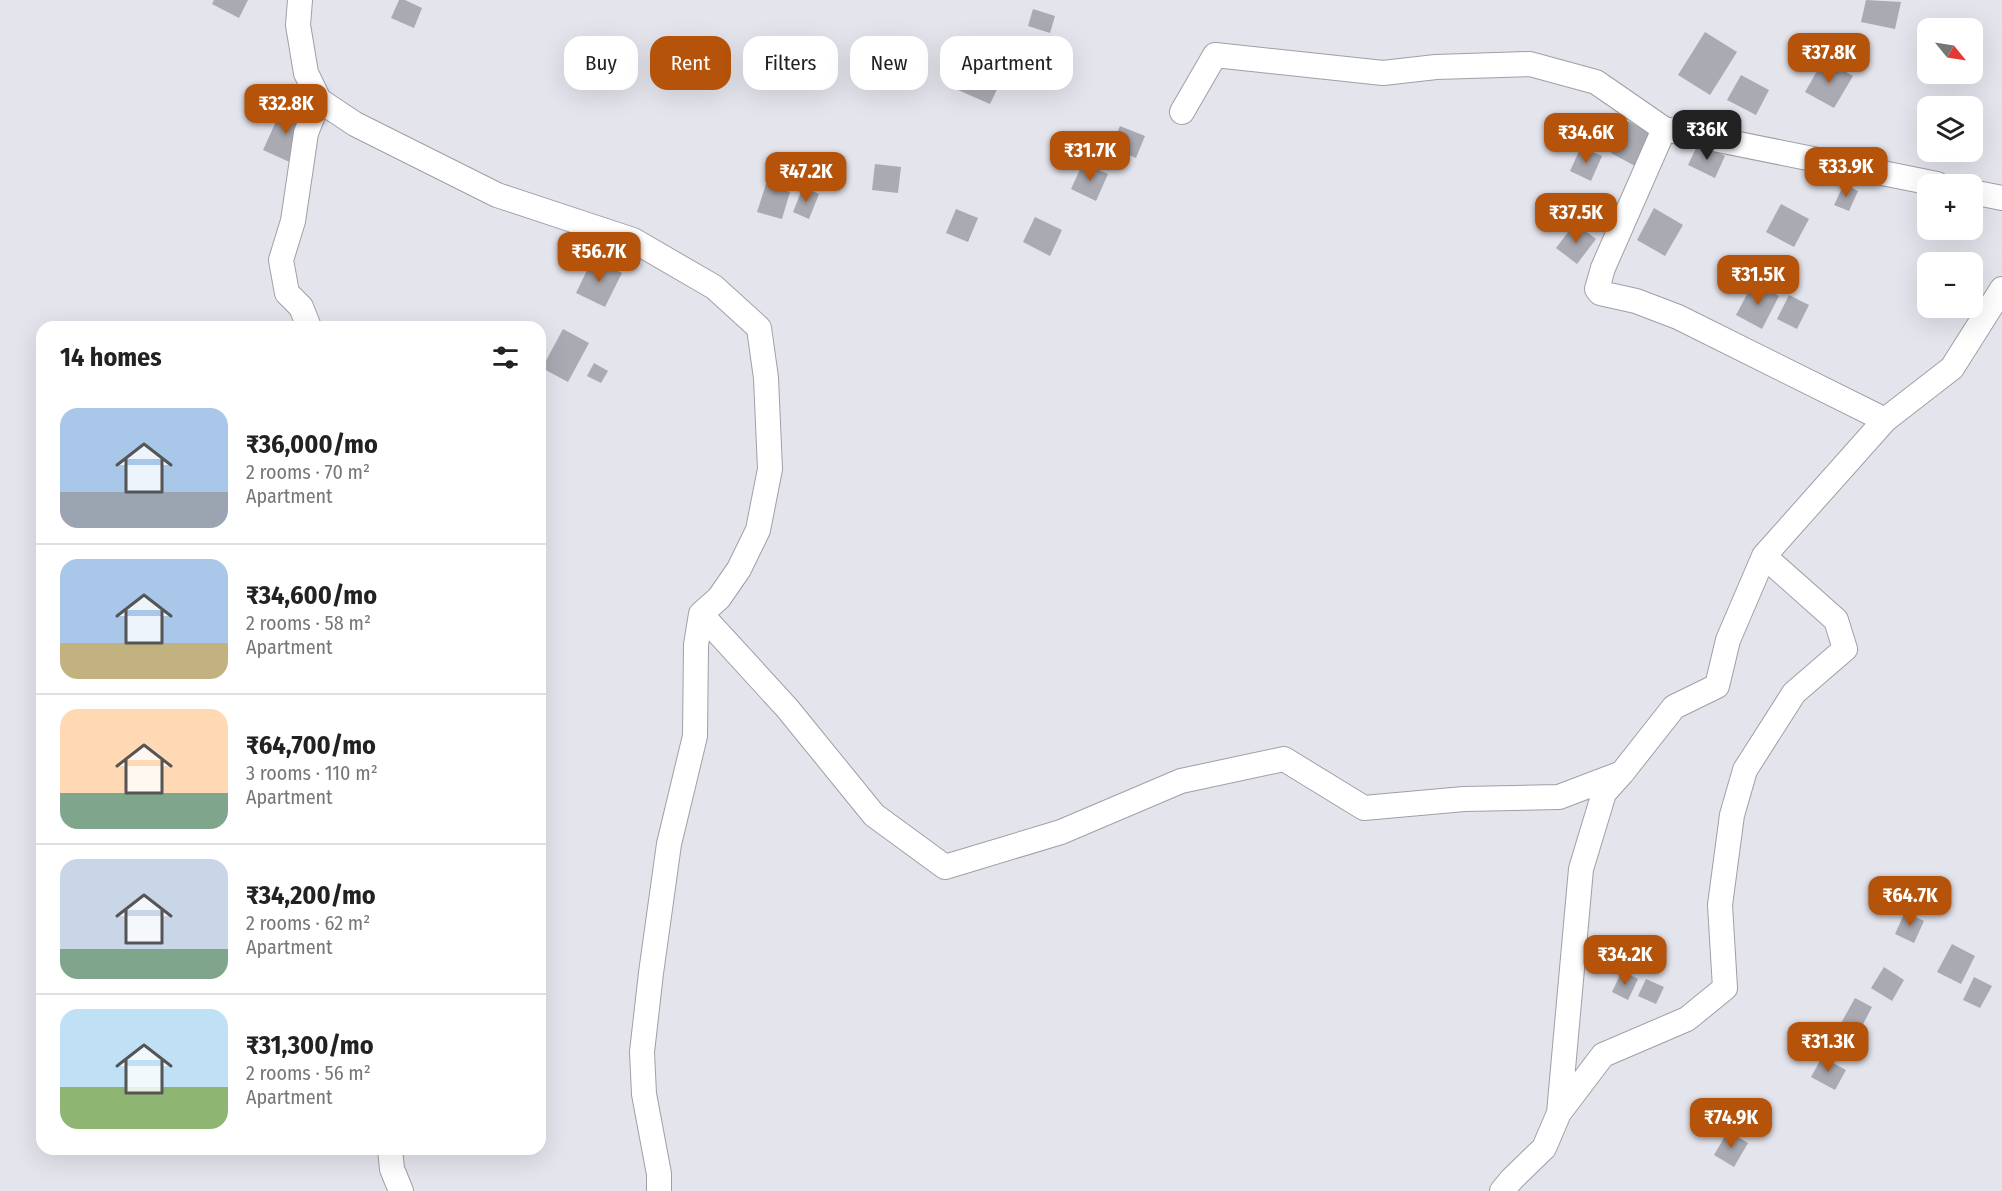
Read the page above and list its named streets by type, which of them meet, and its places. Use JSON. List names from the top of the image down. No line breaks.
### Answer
{"north":"bottom right","page":{"map_buttons":["+","−"],"price":["₹37.8K","₹32.8K","₹36K","₹34.6K","₹31.7K","₹33.9K","₹47.2K","₹37.5K","₹56.7K","₹31.5K","₹64.7K","₹34.2K","₹31.3K","₹74.9K"],"chip":["Buy","Rent","Filters","New","Apartment"],"heading":"14 homes","list":[{"name":"₹36,000/mo","note":"2 rooms · 70 m² · Apartment"},{"name":"₹34,600/mo","note":"2 rooms · 58 m² · Apartment"},{"name":"₹64,700/mo","note":"3 rooms · 110 m² · Apartment"},{"name":"₹34,200/mo","note":"2 rooms · 62 m² · Apartment"},{"name":"₹31,300/mo","note":"2 rooms · 56 m² · Apartment"}]}}
